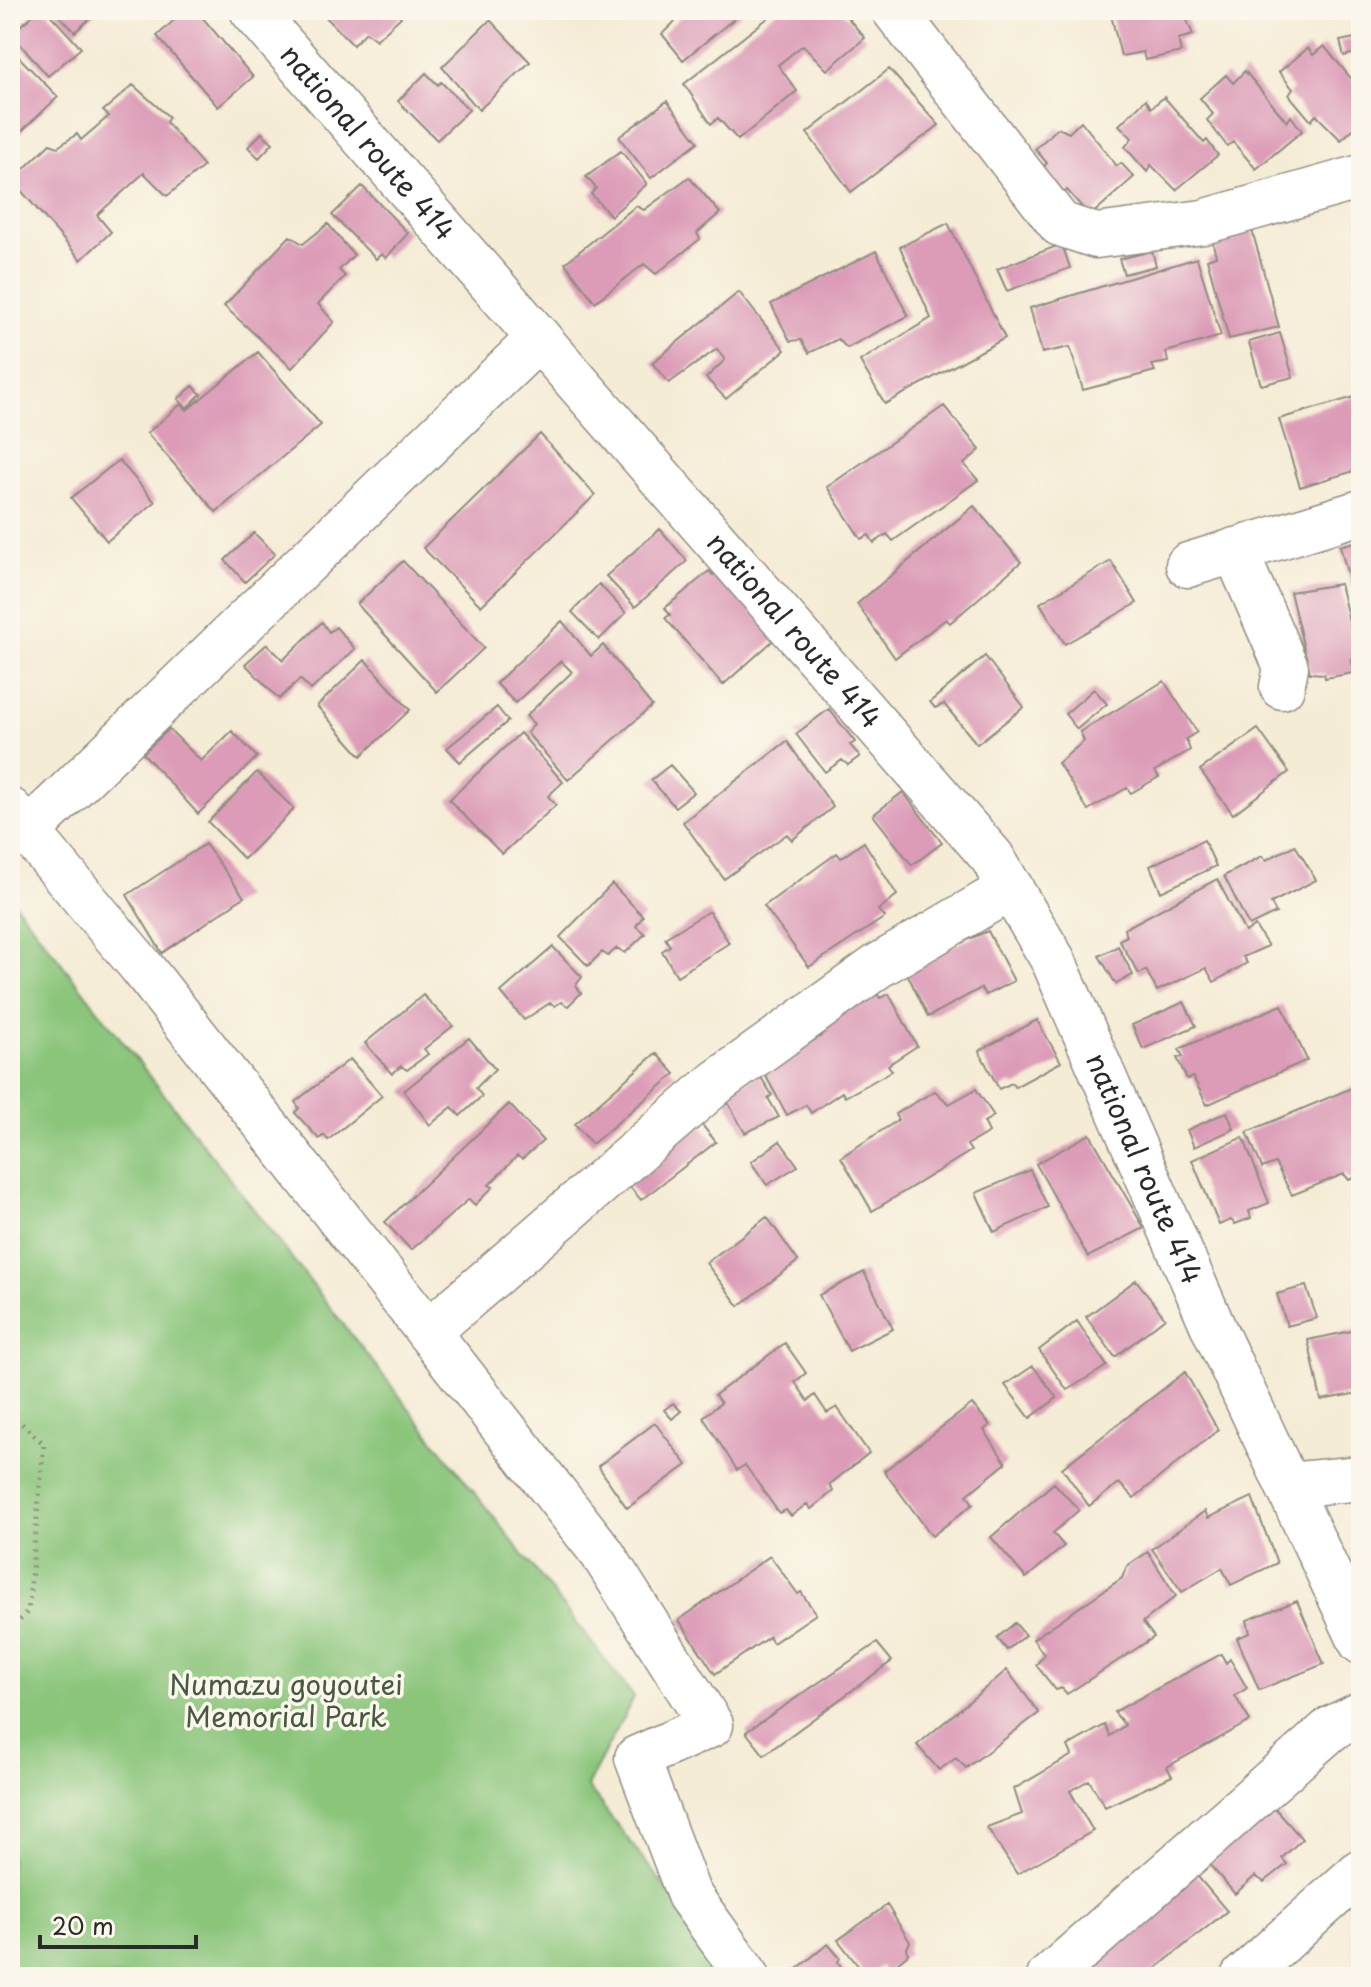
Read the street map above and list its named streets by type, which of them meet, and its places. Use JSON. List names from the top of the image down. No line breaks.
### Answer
{"streets":{"main road":["national route 414"]},"parks":["Numazu goyoutei Memorial Park"],"scale_bar":"20 m"}
